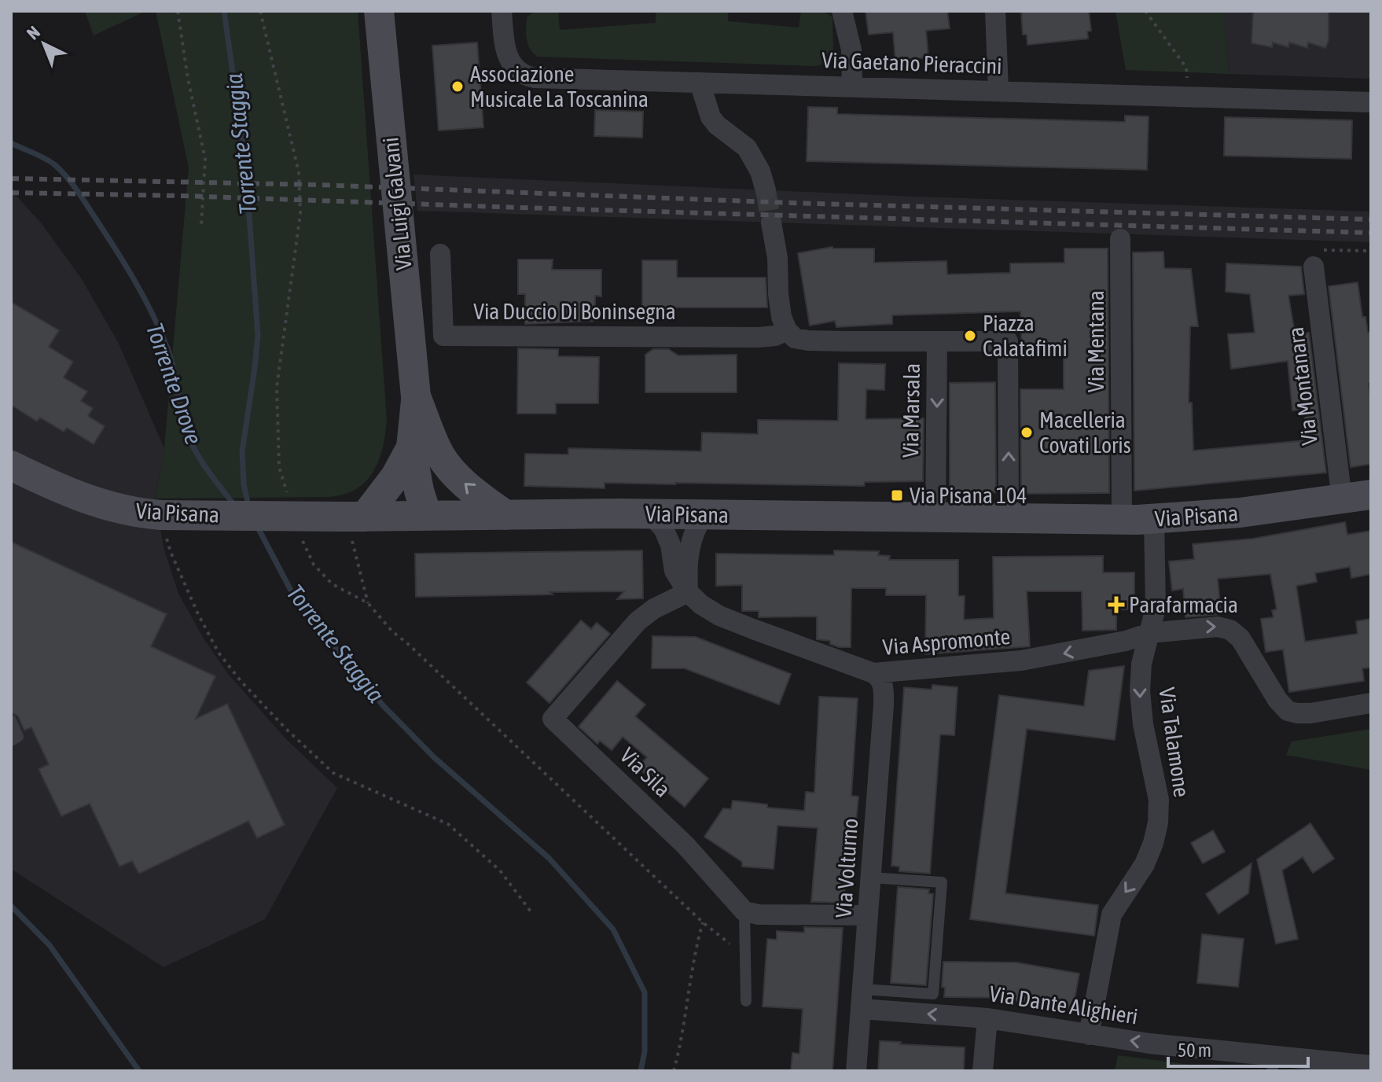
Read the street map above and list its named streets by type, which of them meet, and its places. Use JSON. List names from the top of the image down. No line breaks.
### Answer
{"streets":{"main road":["Via Luigi Galvani","Via Pisana"],"street":["Via Gaetano Pieraccini","Via Duccio Di Boninsegna","Via Mentana","Via Montanara","Via Marsala","Via Aspromonte","Via Talamone","Via Sila","Via Volturno","Via Dante Alighieri"]},"crossings":[["Via Luigi Galvani","Via Pisana"],["Via Mentana","Via Pisana"],["Via Montanara","Via Pisana"],["Via Marsala","Via Pisana"],["Via Pisana","Via Aspromonte"],["Via Pisana","Via Talamone"],["Via Aspromonte","Via Talamone"],["Via Aspromonte","Via Sila"],["Via Aspromonte","Via Volturno"],["Via Talamone","Via Dante Alighieri"],["Via Volturno","Via Dante Alighieri"]],"one_way":["Via Marsala","Via Talamone","Via Dante Alighieri"],"water":["Torrente Staggia","Torrente Drove"],"places":{"other":["Associazione Musicale La Toscanina","Piazza Calatafimi","Macelleria Covati Loris"],"transit":["Via Pisana 104"],"health":["Parafarmacia"]},"scale_bar":"50 m","north":"top left"}
